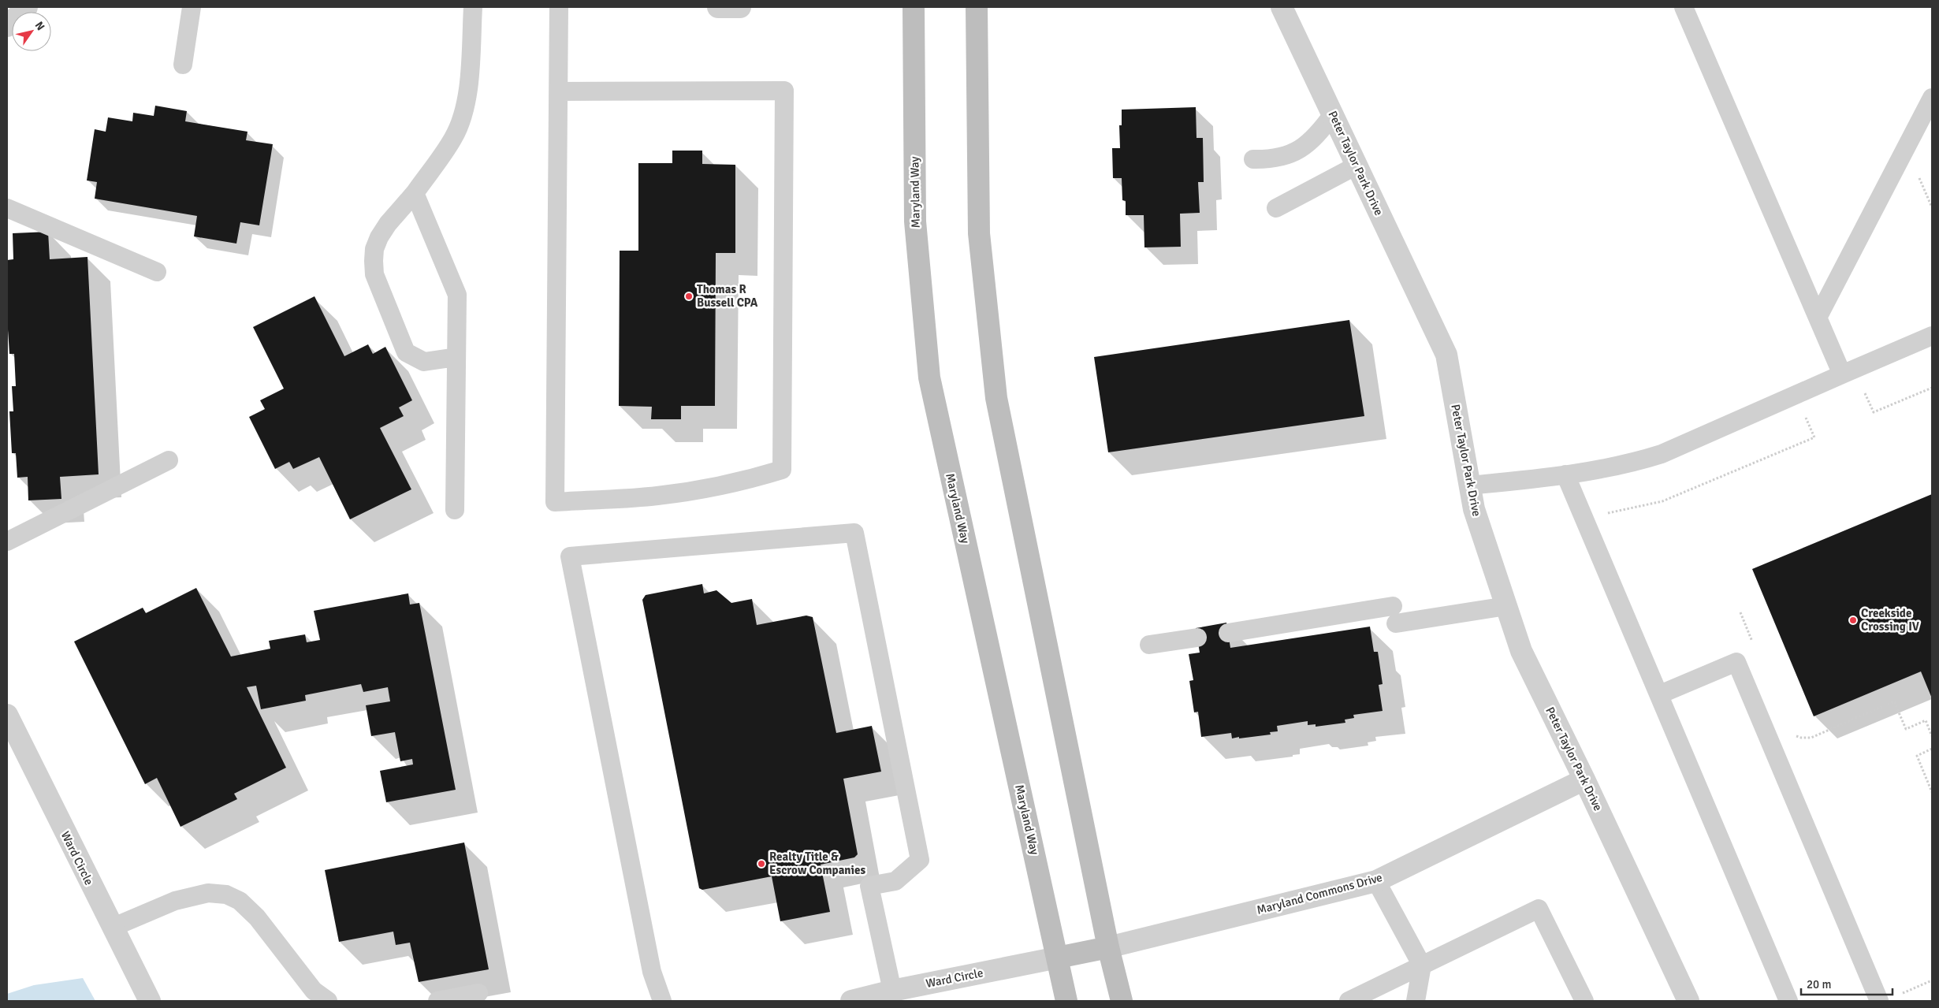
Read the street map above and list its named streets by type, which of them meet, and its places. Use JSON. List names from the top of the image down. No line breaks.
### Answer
{"streets":{"main road":["Maryland Way"],"street":["Peter Taylor Park Drive","Ward Circle","Maryland Commons Drive"]},"crossings":[["Peter Taylor Park Drive","Maryland Commons Drive"],["Maryland Way","Ward Circle"]],"places":["Thomas R Bussell CPA","Creekside Crossing IV","Realty Title & Escrow Companies"],"scale_bar":"20 m","north":"top right"}
